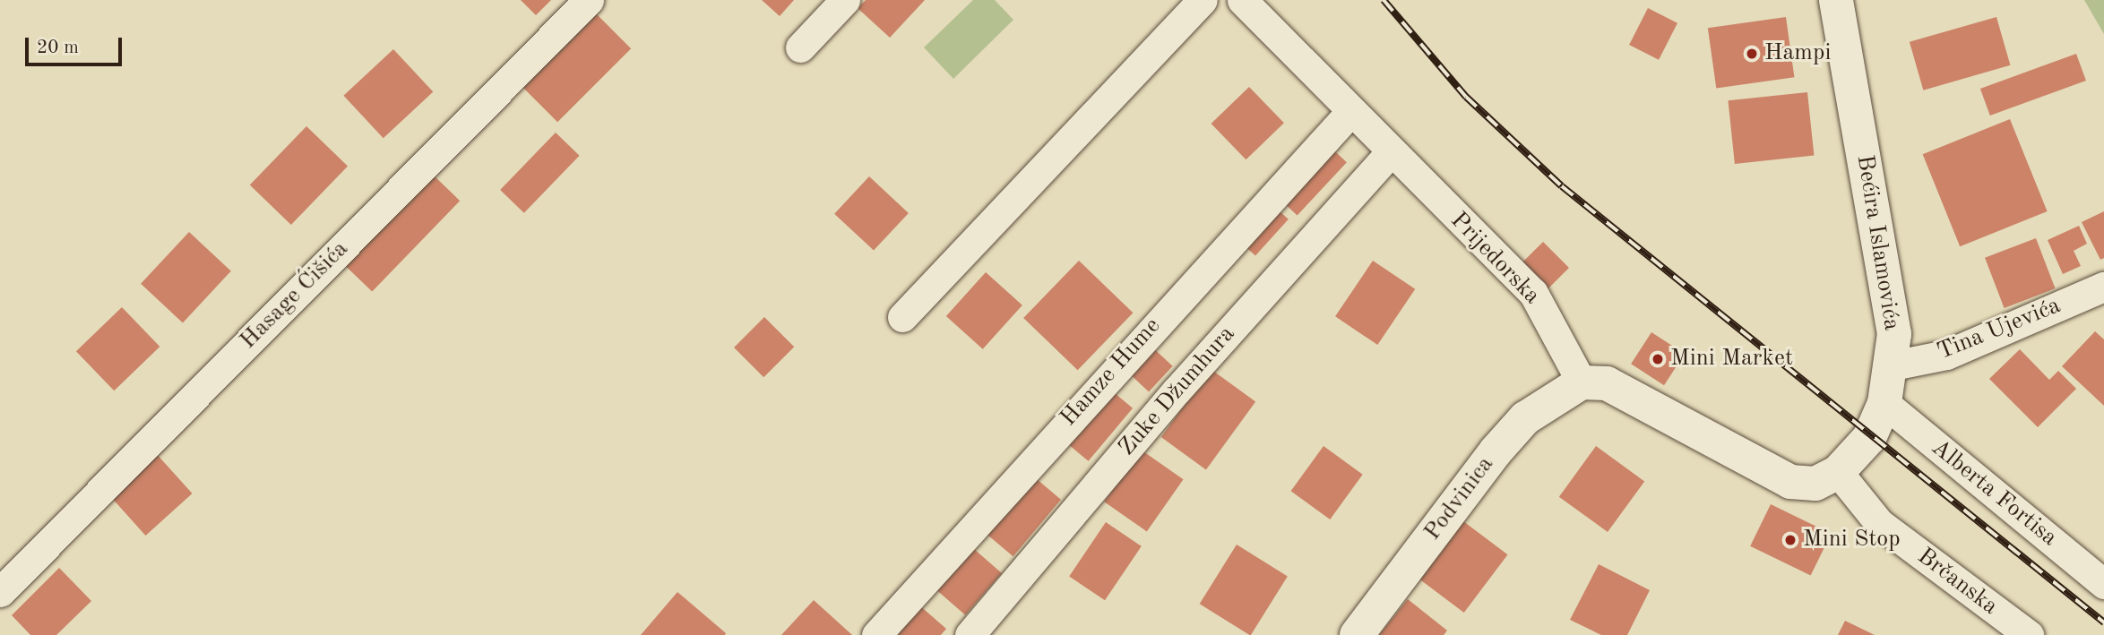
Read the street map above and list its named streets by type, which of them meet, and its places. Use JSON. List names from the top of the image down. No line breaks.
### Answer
{"streets":{"street":["Bećira Islamovića","Prijedorska","Hasage Ćišića","Tina Ujevića","Hamze Hume","Zuke Džumhura","Alberta Fortisa","Podvinica","Brčanska"]},"crossings":[["Bećira Islamovića","Tina Ujevića"],["Bećira Islamovića","Alberta Fortisa"],["Bećira Islamovića","Brčanska"],["Prijedorska","Hamze Hume"],["Prijedorska","Zuke Džumhura"],["Prijedorska","Podvinica"]],"places":["Hampi","Mini Market","Mini Stop"],"scale_bar":"20 m"}
